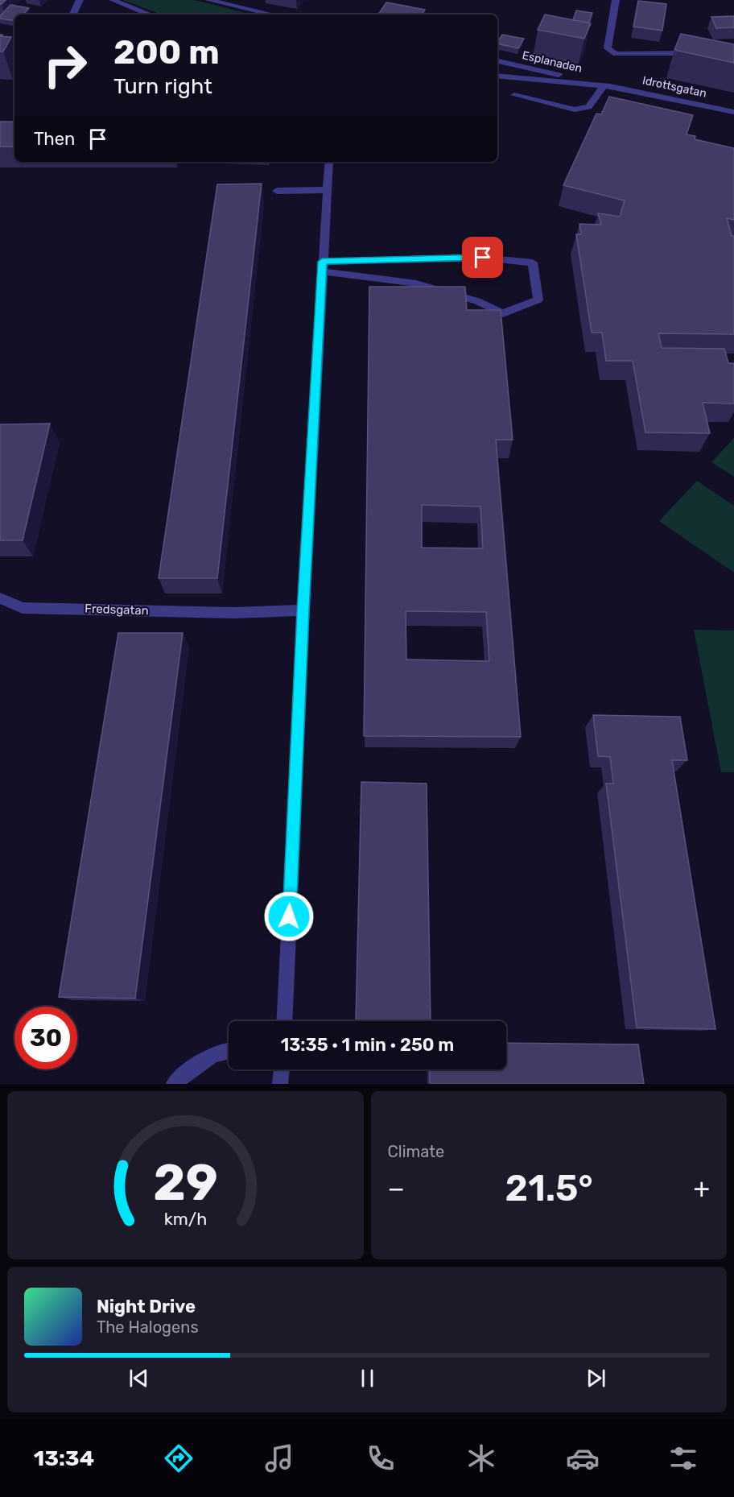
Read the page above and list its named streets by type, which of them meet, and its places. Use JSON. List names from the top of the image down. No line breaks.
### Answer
{"streets":{"street":["Esplanaden","Idrottsgatan","Fredsgatan"]},"crossings":[["Esplanaden","Idrottsgatan"]],"page":{"turn":["200 m","Turn right"],"then":"Then","limit":"30","trip":"13:35 · 1 min · 250 m","tile":"Climate","heat":["−","21.5°","+"],"song":["Night Drive","The Halogens"],"tabs":"13:34","gauge":["29","km/h"]}}
